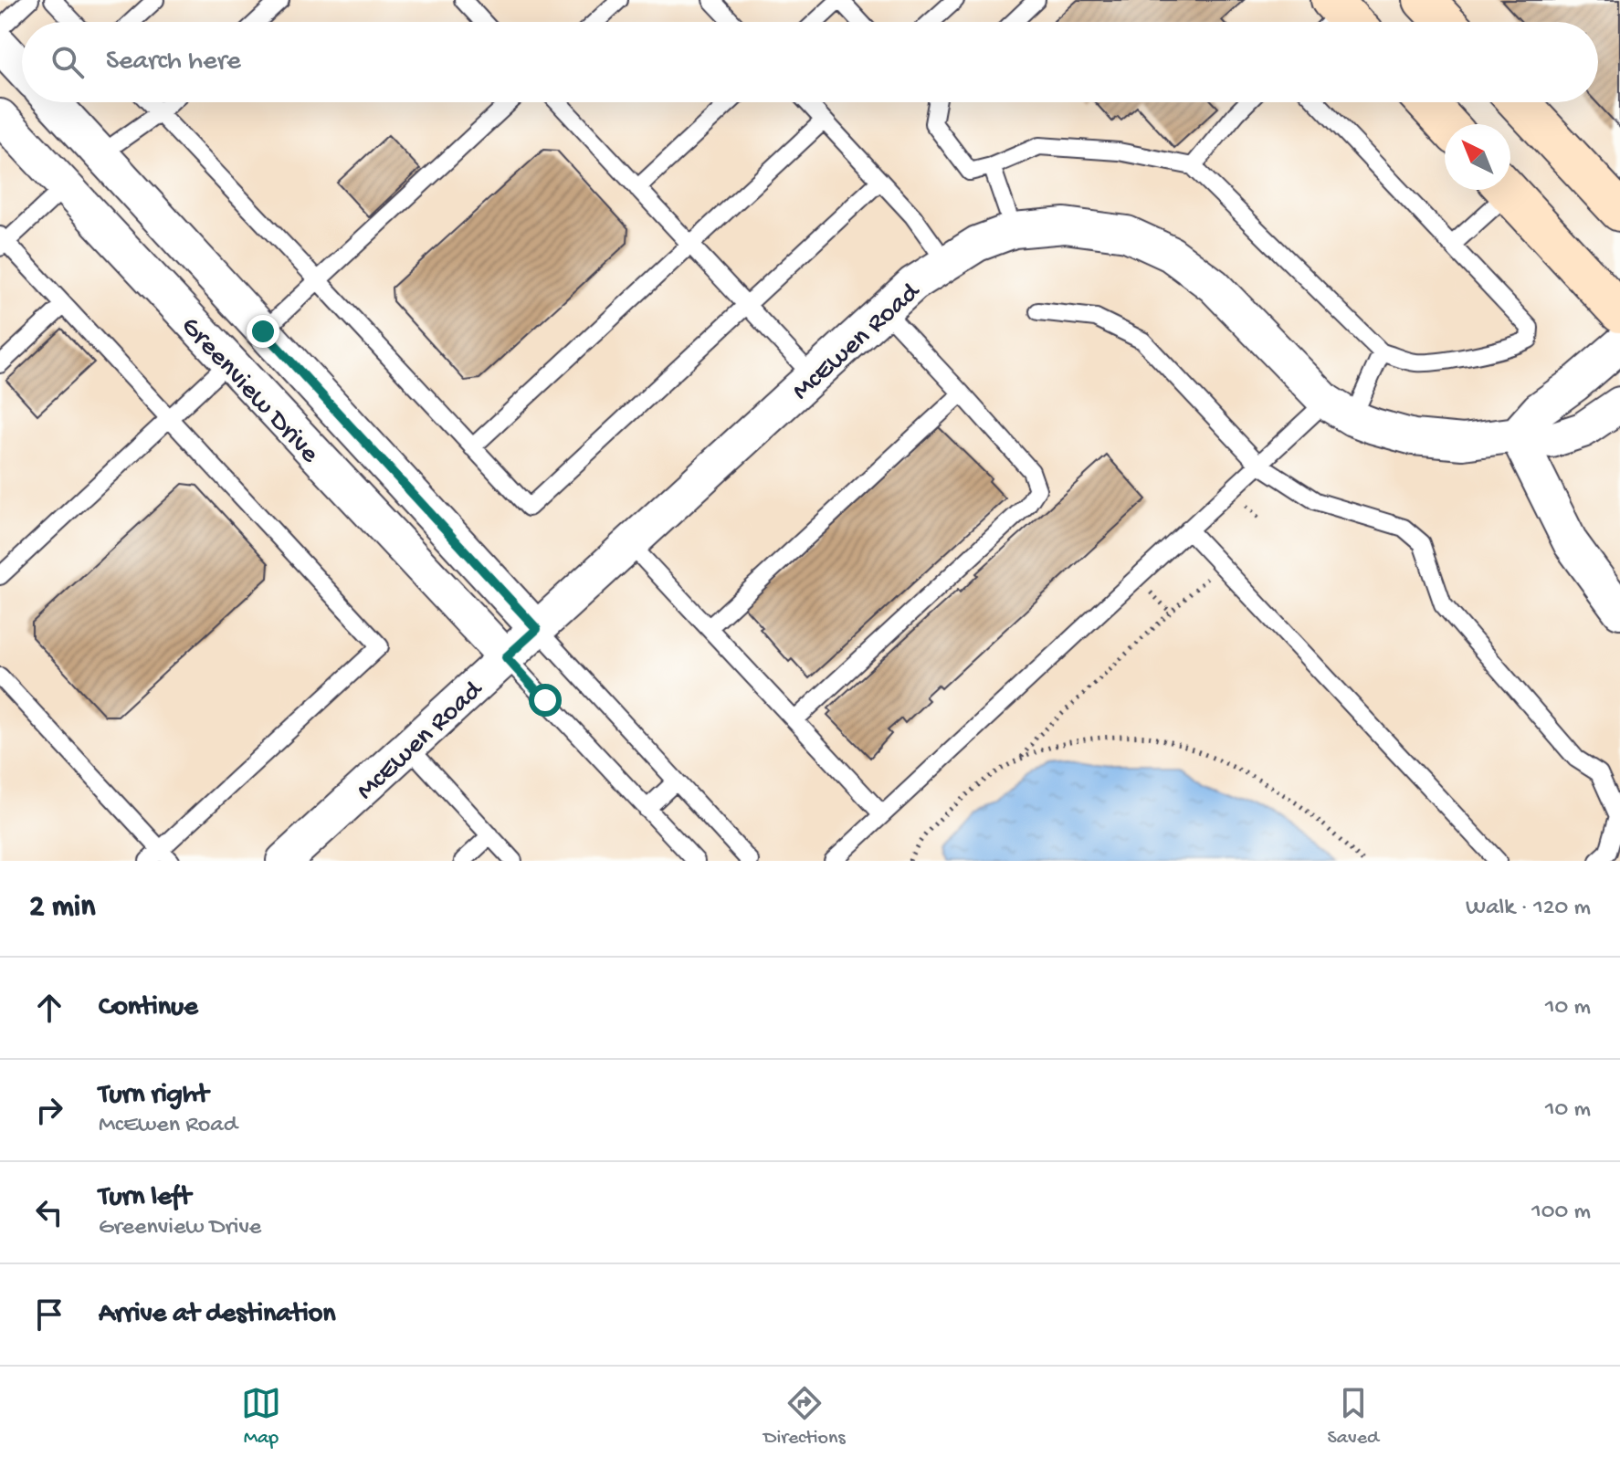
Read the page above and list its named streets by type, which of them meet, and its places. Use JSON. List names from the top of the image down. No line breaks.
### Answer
{"streets":{"street":["McEwen Road","Greenview Drive"]},"crossings":[["McEwen Road","Greenview Drive"]],"north":"top left","page":{"search":"Search here","heading":["2 min","Walk · 120 m"],"list":[["Continue","10 m"],["Turn right","McEwen Road","10 m"],["Turn left","Greenview Drive","100 m"],"Arrive at destination"],"nav":["Map","Directions","Saved"]}}
